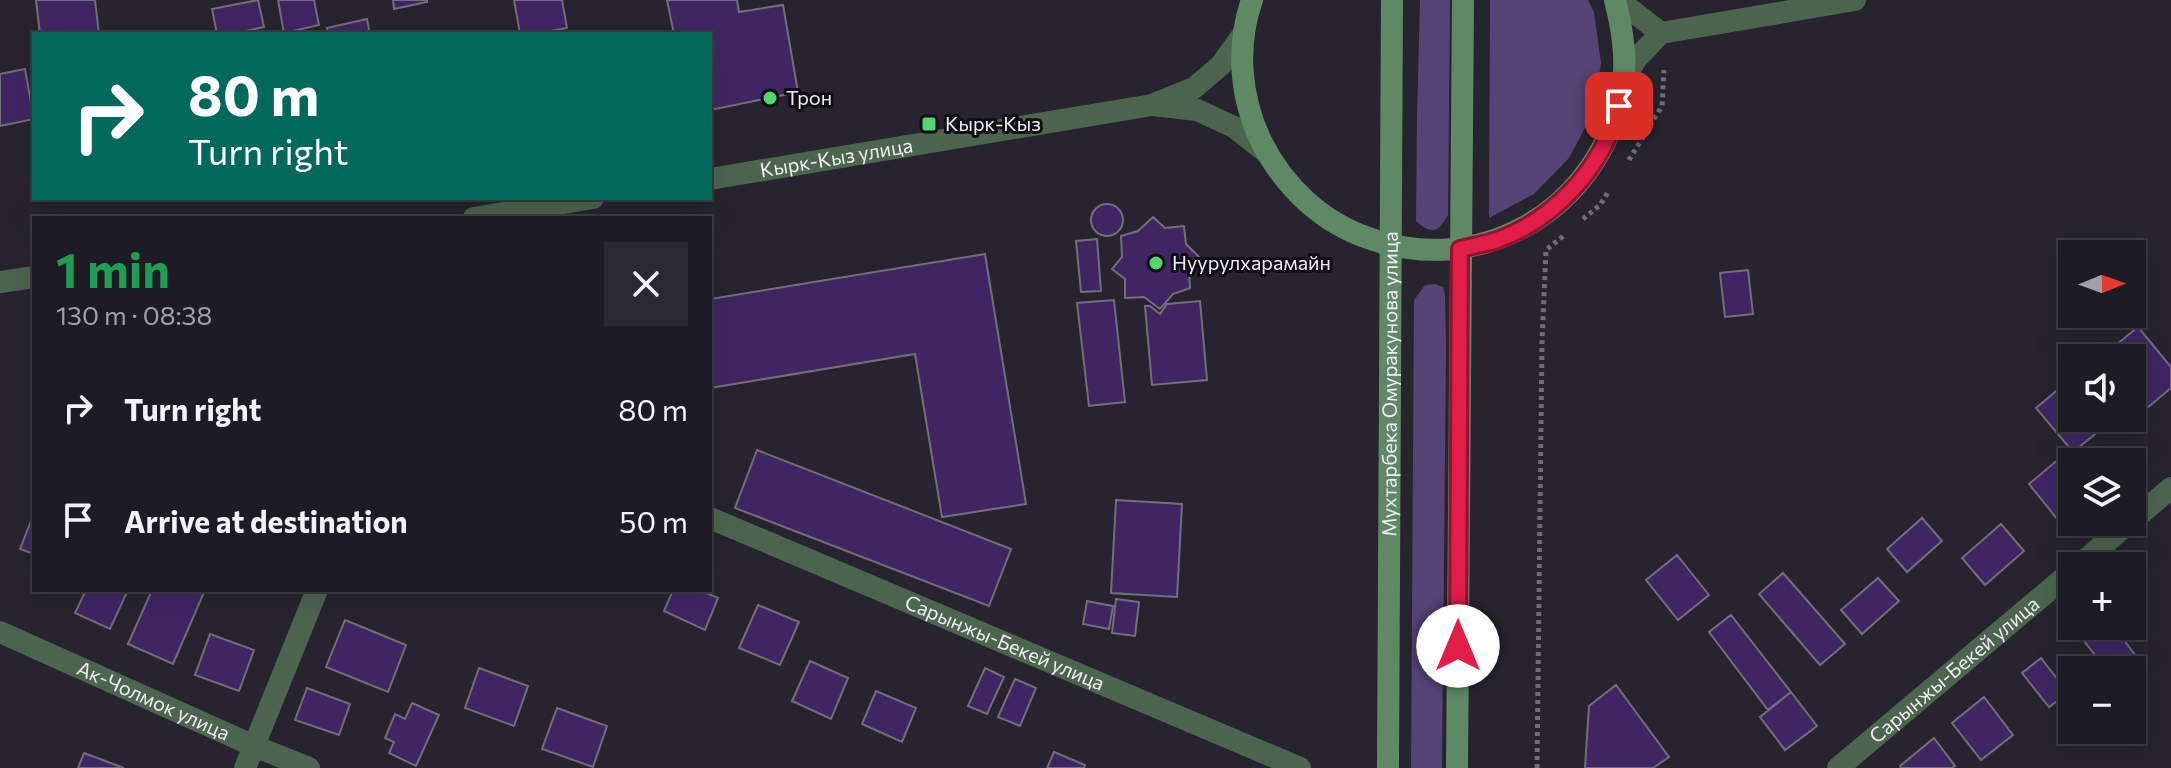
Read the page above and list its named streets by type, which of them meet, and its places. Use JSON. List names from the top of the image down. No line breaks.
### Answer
{"streets":{"main road":["Мухтарбека Омуракунова улица"],"street":["Кырк-Кыз улица","Сарынжы-Бекей улица","Ак-Чолмок улица"]},"places":{"other":["Трон","Нуурулхарамайн"],"transit":["Кырк-Кыз"]},"north":"right","page":{"turn":["80 m","Turn right"],"heading":["1 min","130 m · 08:38"],"map_buttons":["+","−"],"list":[{"name":"Turn right","value":"80 m"},{"name":"Arrive at destination","value":"50 m"}]}}
